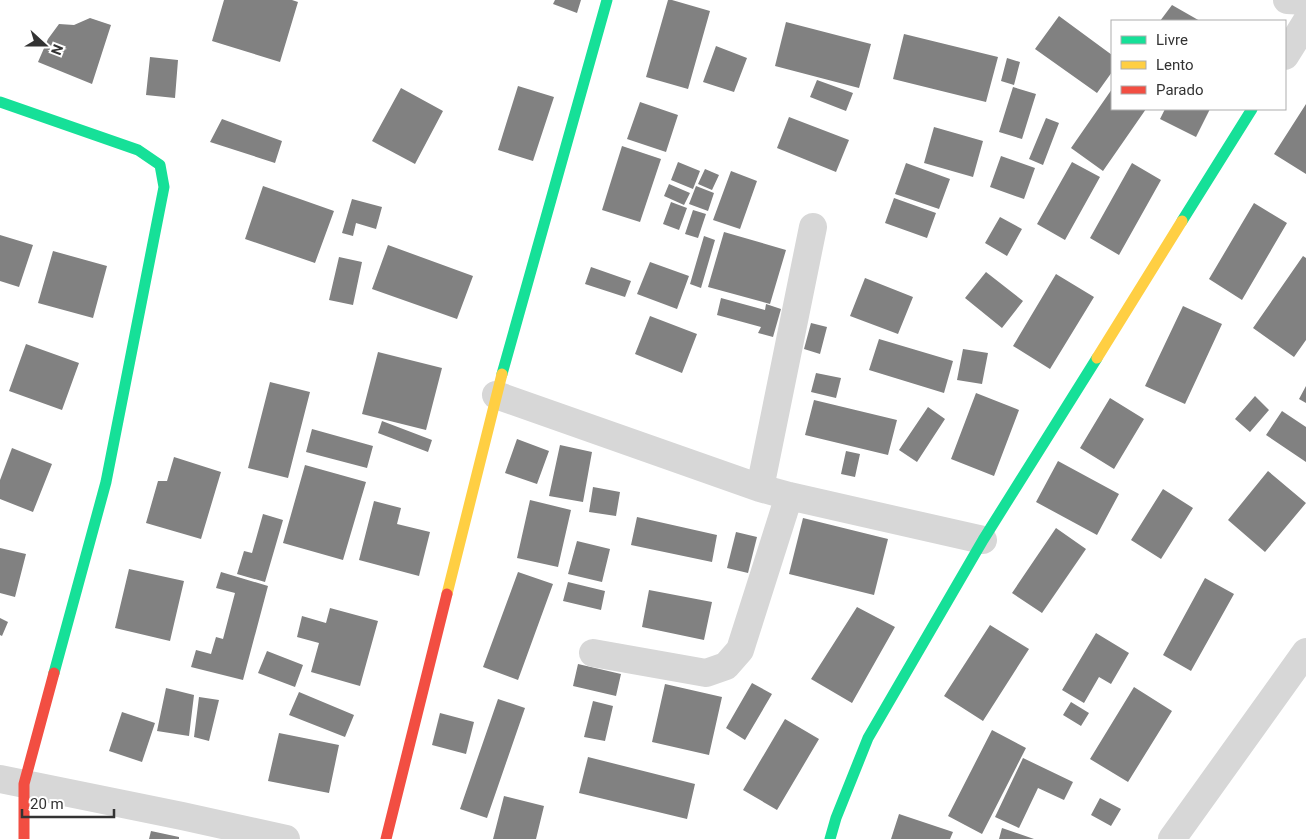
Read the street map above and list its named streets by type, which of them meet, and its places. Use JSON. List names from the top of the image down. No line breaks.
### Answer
{"legend":["Livre","Lento","Parado"],"scale_bar":"20 m","north":"right"}
